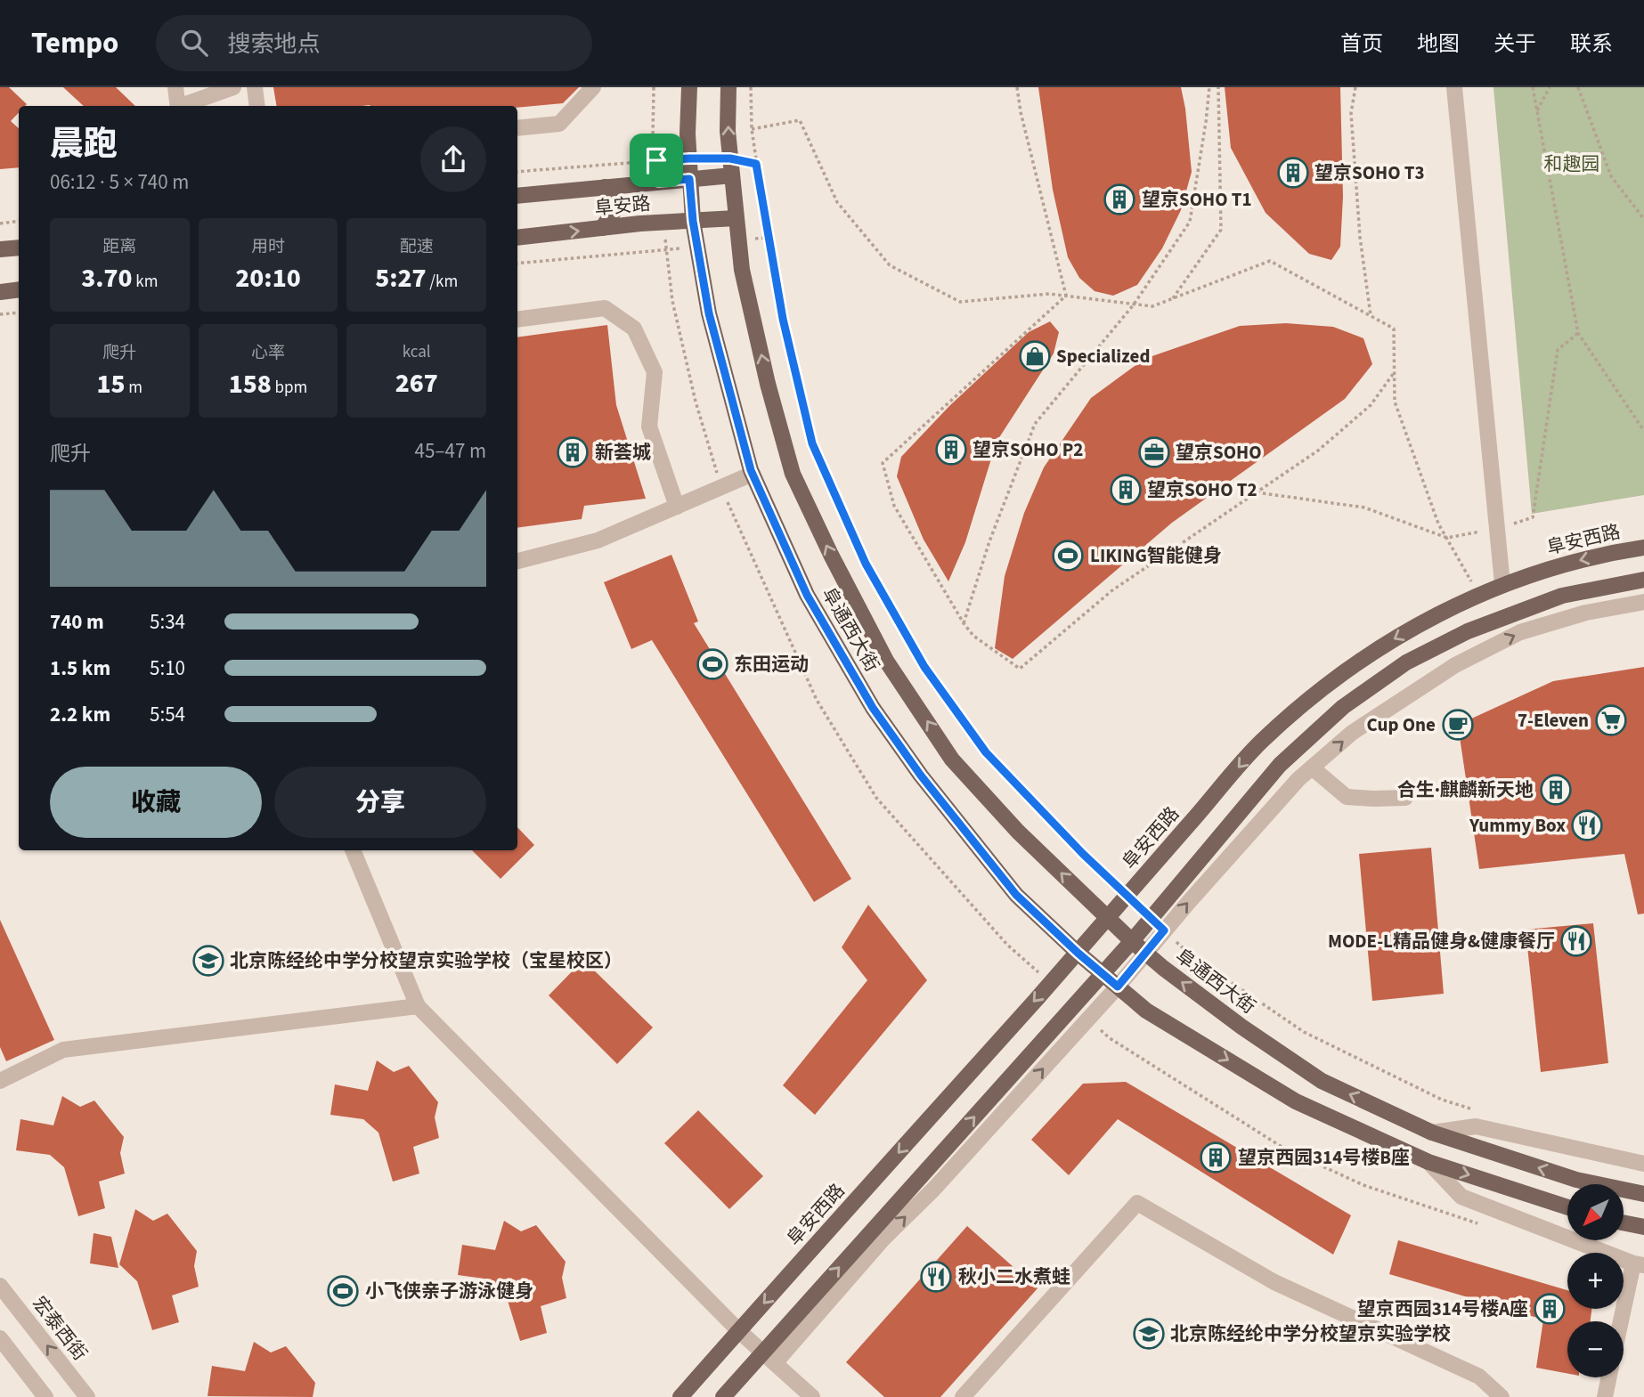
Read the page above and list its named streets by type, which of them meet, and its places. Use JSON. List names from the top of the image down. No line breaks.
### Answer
{"streets":{"main road":["阜安路","阜安西路","阜通西大街"],"street":["宏泰西街"]},"crossings":[["阜安路","阜通西大街"],["阜安西路","阜通西大街"]],"parks":["和趣园"],"places":{"building":["望京SOHO T3","望京SOHO T1","望京SOHO P2","新荟城","望京SOHO T2","合生·麒麟新天地","望京西园314号楼B座","望京西园314号楼A座"],"shop":["Specialized"],"office":["望京SOHO"],"sports":["LIKING智能健身","东田运动","小飞侠亲子游泳健身"],"supermarket":["7-Eleven"],"cafe":["Cup One"],"restaurant":["Yummy Box","MODE-L精品健身&健康餐厅","秋小二水煮蛙"],"school or university":["北京陈经纶中学分校望京实验学校（宝星校区）","北京陈经纶中学分校望京实验学校"]},"north":"bottom left","page":{"header":"Tempo","search":"搜索地点","nav":["首页","地图","关于","联系"],"heading":["晨跑","06:12 · 5 × 740 m"],"stats":[["距离","3.70 km"],["用时","20:10"],["配速","5:27 /km"],["爬升","15 m"],["心率","158 bpm"],["kcal","267"]],"chart":["爬升","45–47 m"],"list":[{"name":"740 m","note":"5:34"},{"name":"1.5 km","note":"5:10"},{"name":"2.2 km","note":"5:54"}],"buttons":["收藏","分享"],"map_buttons":["+","−"]}}
